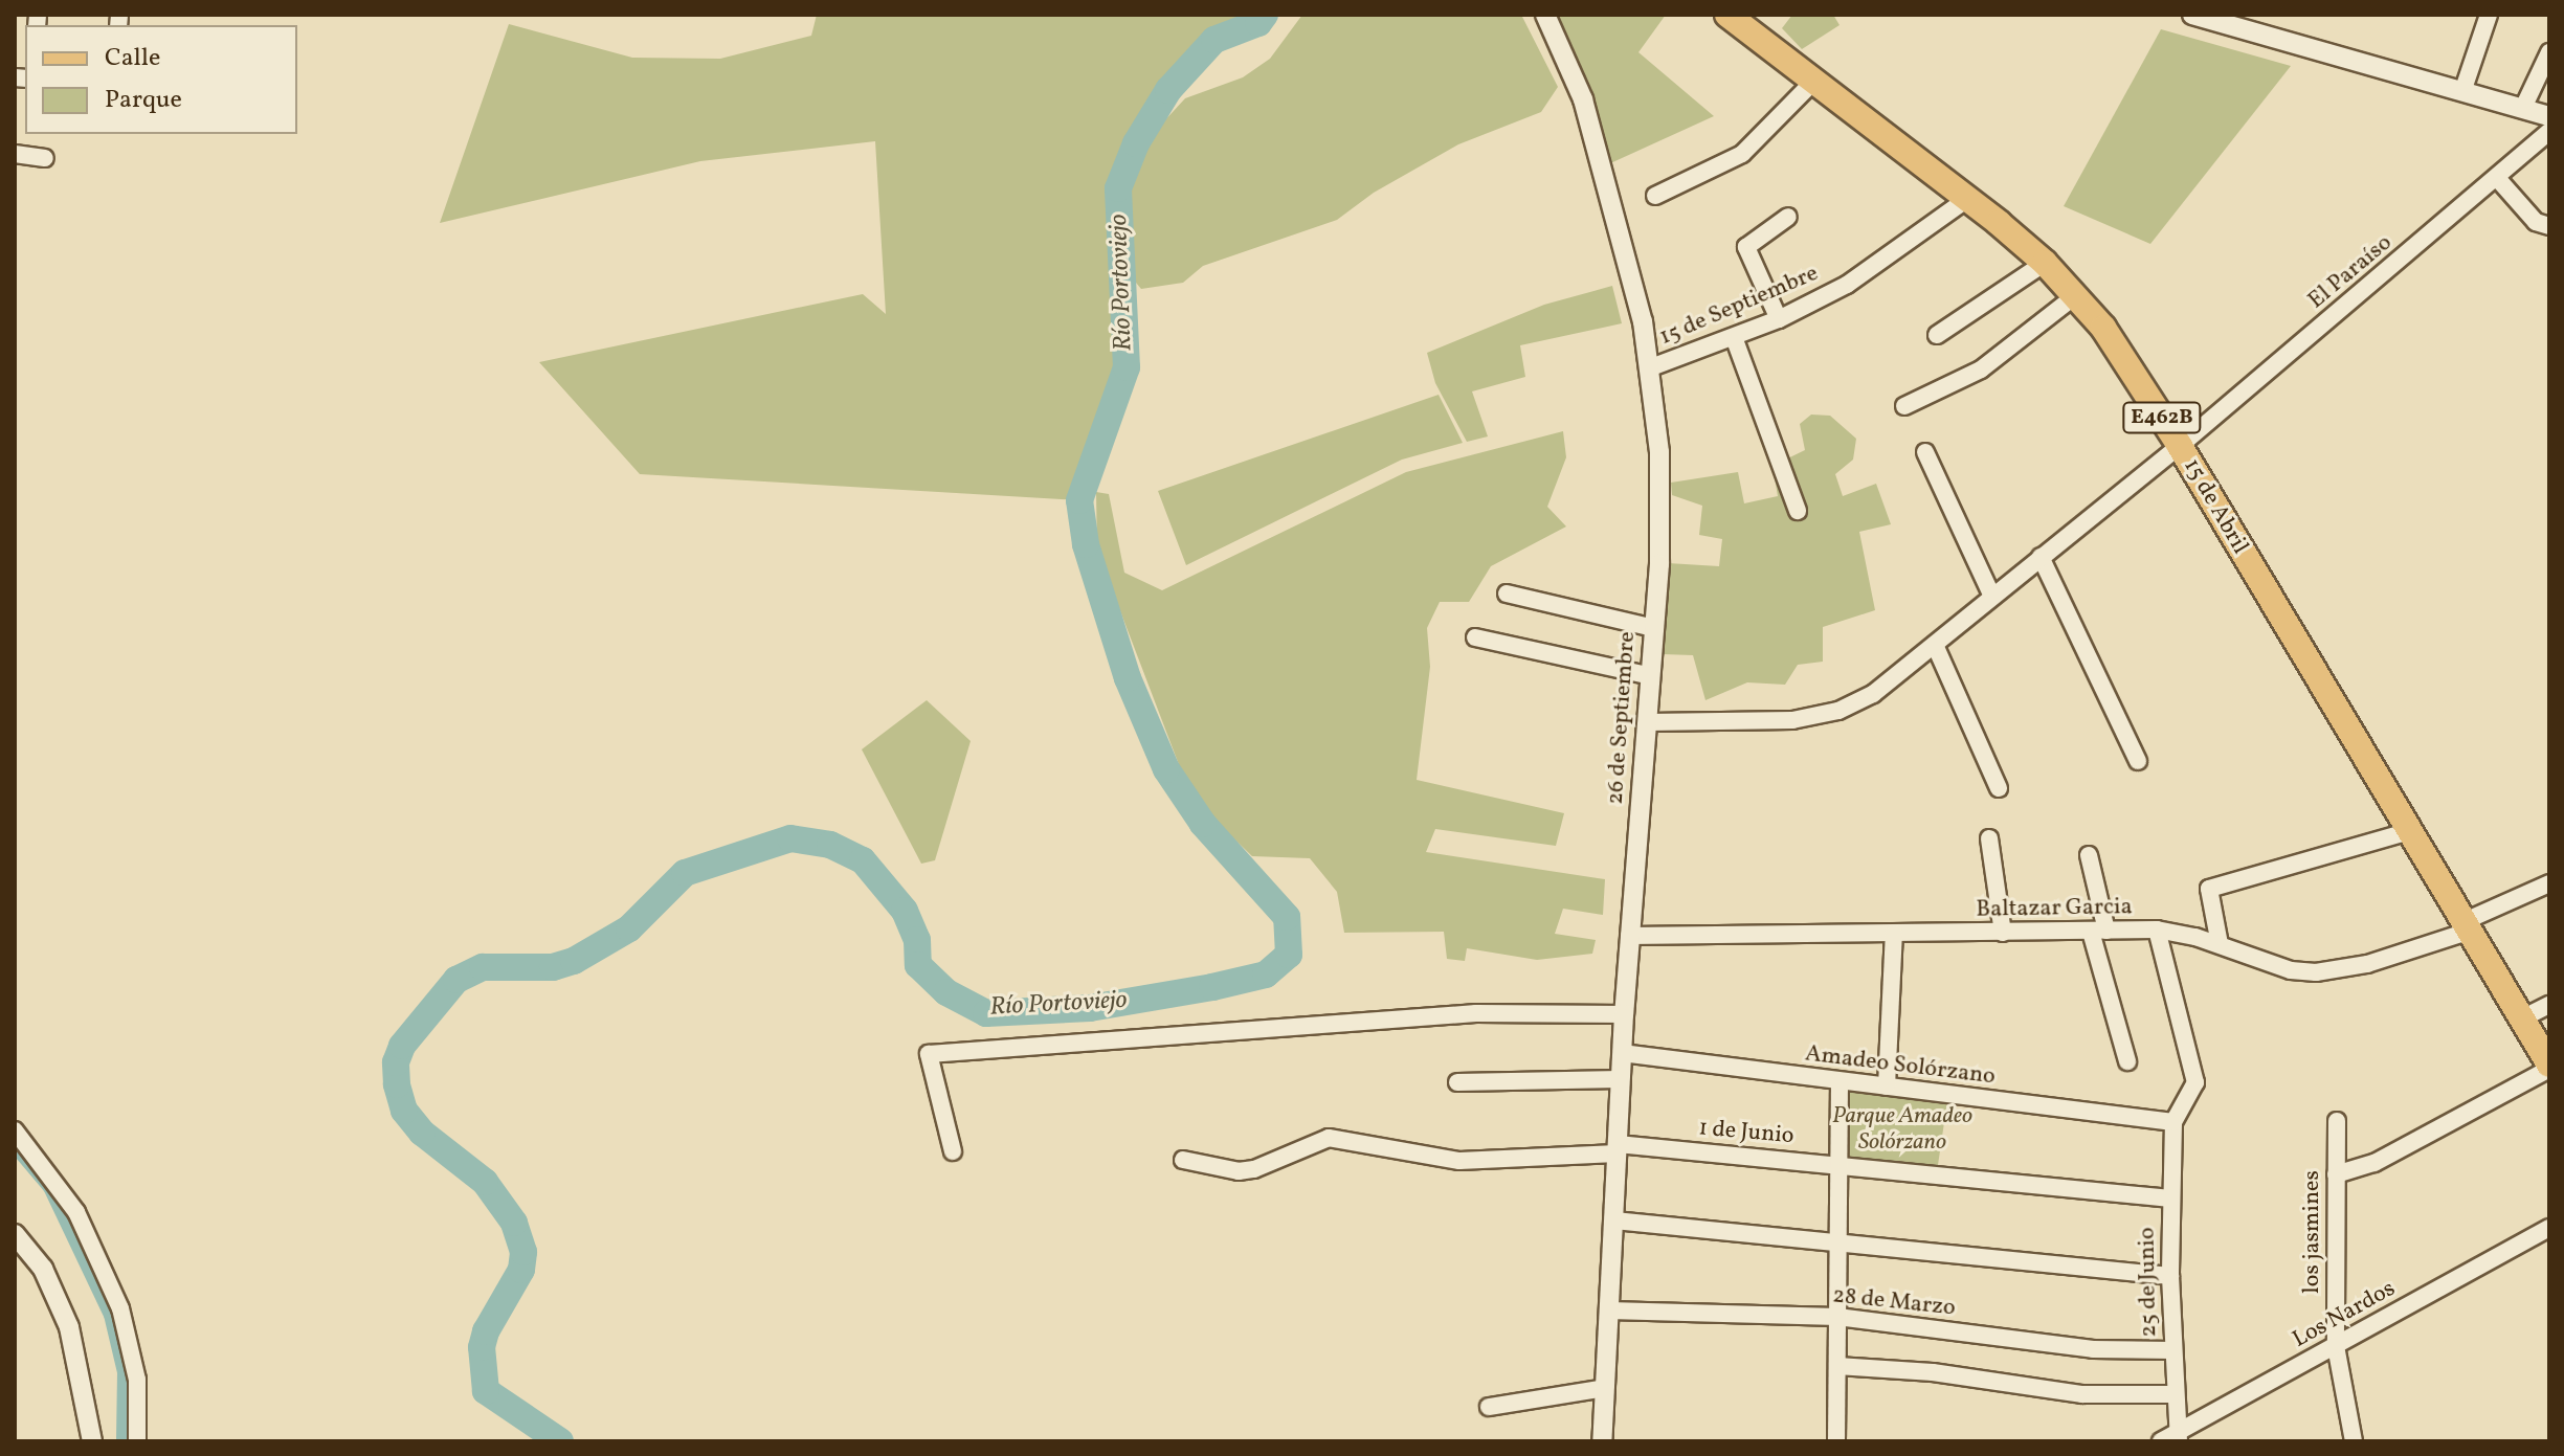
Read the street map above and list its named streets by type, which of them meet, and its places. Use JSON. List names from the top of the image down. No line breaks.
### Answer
{"streets":{"main road":["E462B","15 de Abril"],"street":["El Paraíso","15 de Septiembre","26 de Septiembre","Baltazar Garcia","Amadeo Solórzano","1 de Junio","los jasmines","25 de Junio","28 de Marzo","Los Nardos"]},"crossings":[["El Paraíso","15 de Abril"],["El Paraíso","26 de Septiembre"],["15 de Septiembre","15 de Abril"],["15 de Septiembre","26 de Septiembre"],["15 de Abril","Baltazar Garcia"],["26 de Septiembre","Baltazar Garcia"],["26 de Septiembre","Amadeo Solórzano"],["26 de Septiembre","1 de Junio"],["26 de Septiembre","28 de Marzo"],["Amadeo Solórzano","25 de Junio"],["1 de Junio","25 de Junio"],["los jasmines","Los Nardos"],["25 de Junio","28 de Marzo"],["25 de Junio","Los Nardos"]],"water":["Río Portoviejo"],"parks":["Parque Amadeo Solórzano"],"legend":["Calle","Parque"]}
